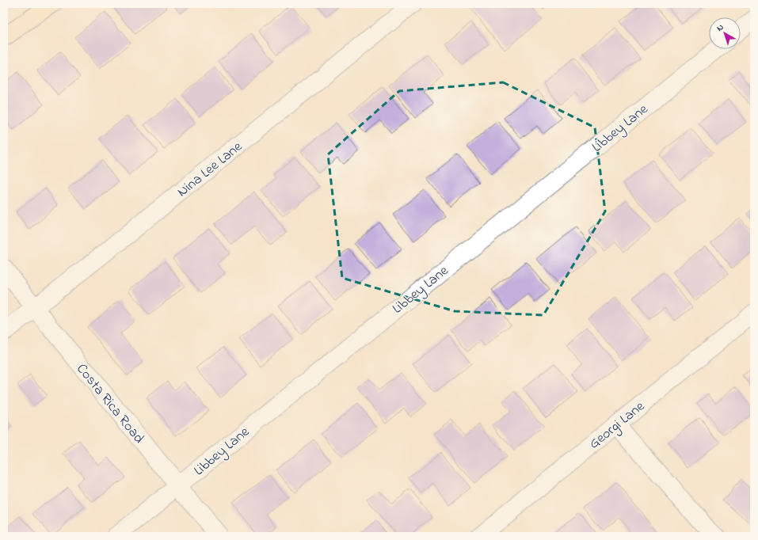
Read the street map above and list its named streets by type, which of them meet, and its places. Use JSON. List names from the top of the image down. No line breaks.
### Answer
{"streets":{"street":["Libbey Lane","Nina Lee Lane","Costa Rica Road","Georgi Lane"]},"crossings":[["Libbey Lane","Costa Rica Road"],["Nina Lee Lane","Costa Rica Road"]],"north":"top left"}
